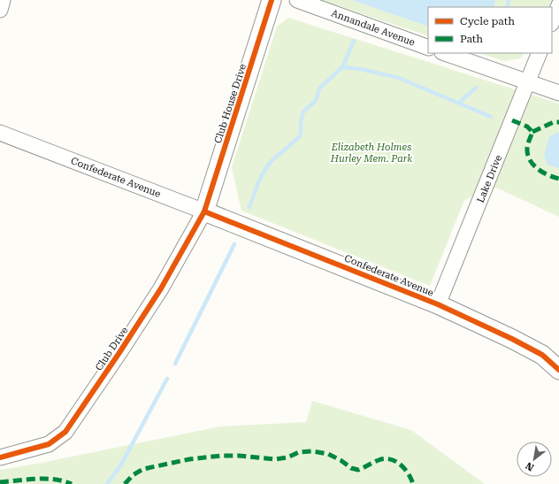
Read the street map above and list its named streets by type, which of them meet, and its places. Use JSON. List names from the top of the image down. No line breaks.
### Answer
{"streets":{"street":["Annandale Avenue","Club House Drive","Confederate Avenue","Lake Drive","Club Drive"]},"crossings":[["Club House Drive","Confederate Avenue"],["Club House Drive","Club Drive"],["Confederate Avenue","Lake Drive"],["Confederate Avenue","Club Drive"]],"parks":["Elizabeth Holmes Hurley Mem. Park"],"legend":["Cycle path","Path"],"north":"bottom left"}
